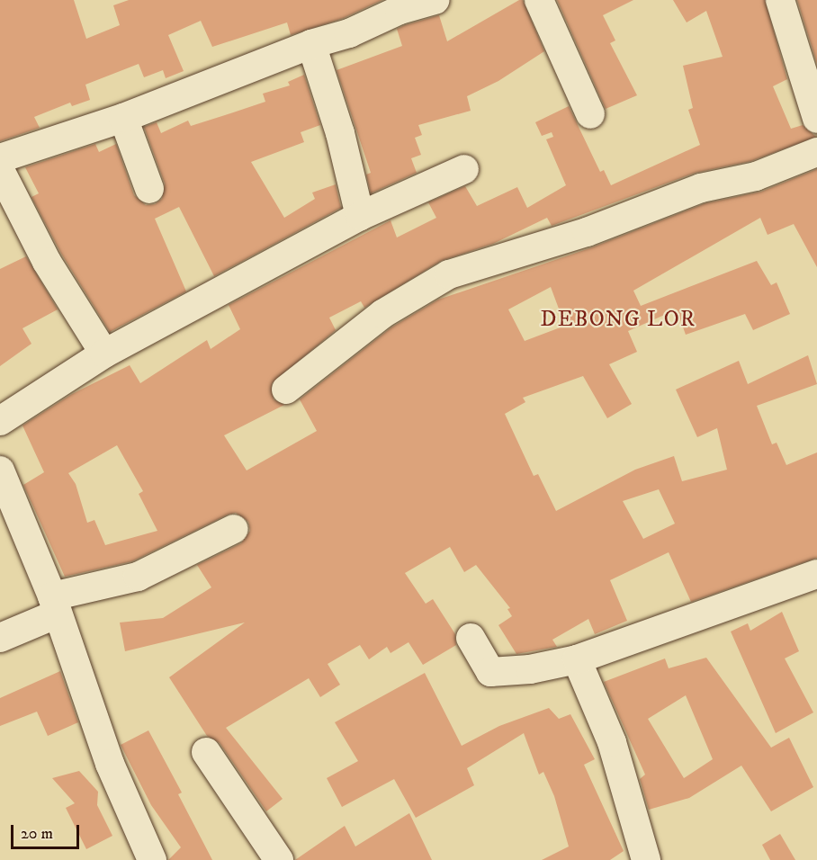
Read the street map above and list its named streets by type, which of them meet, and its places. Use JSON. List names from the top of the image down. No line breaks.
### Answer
{"districts":["DEBONG LOR"],"scale_bar":"20 m"}
